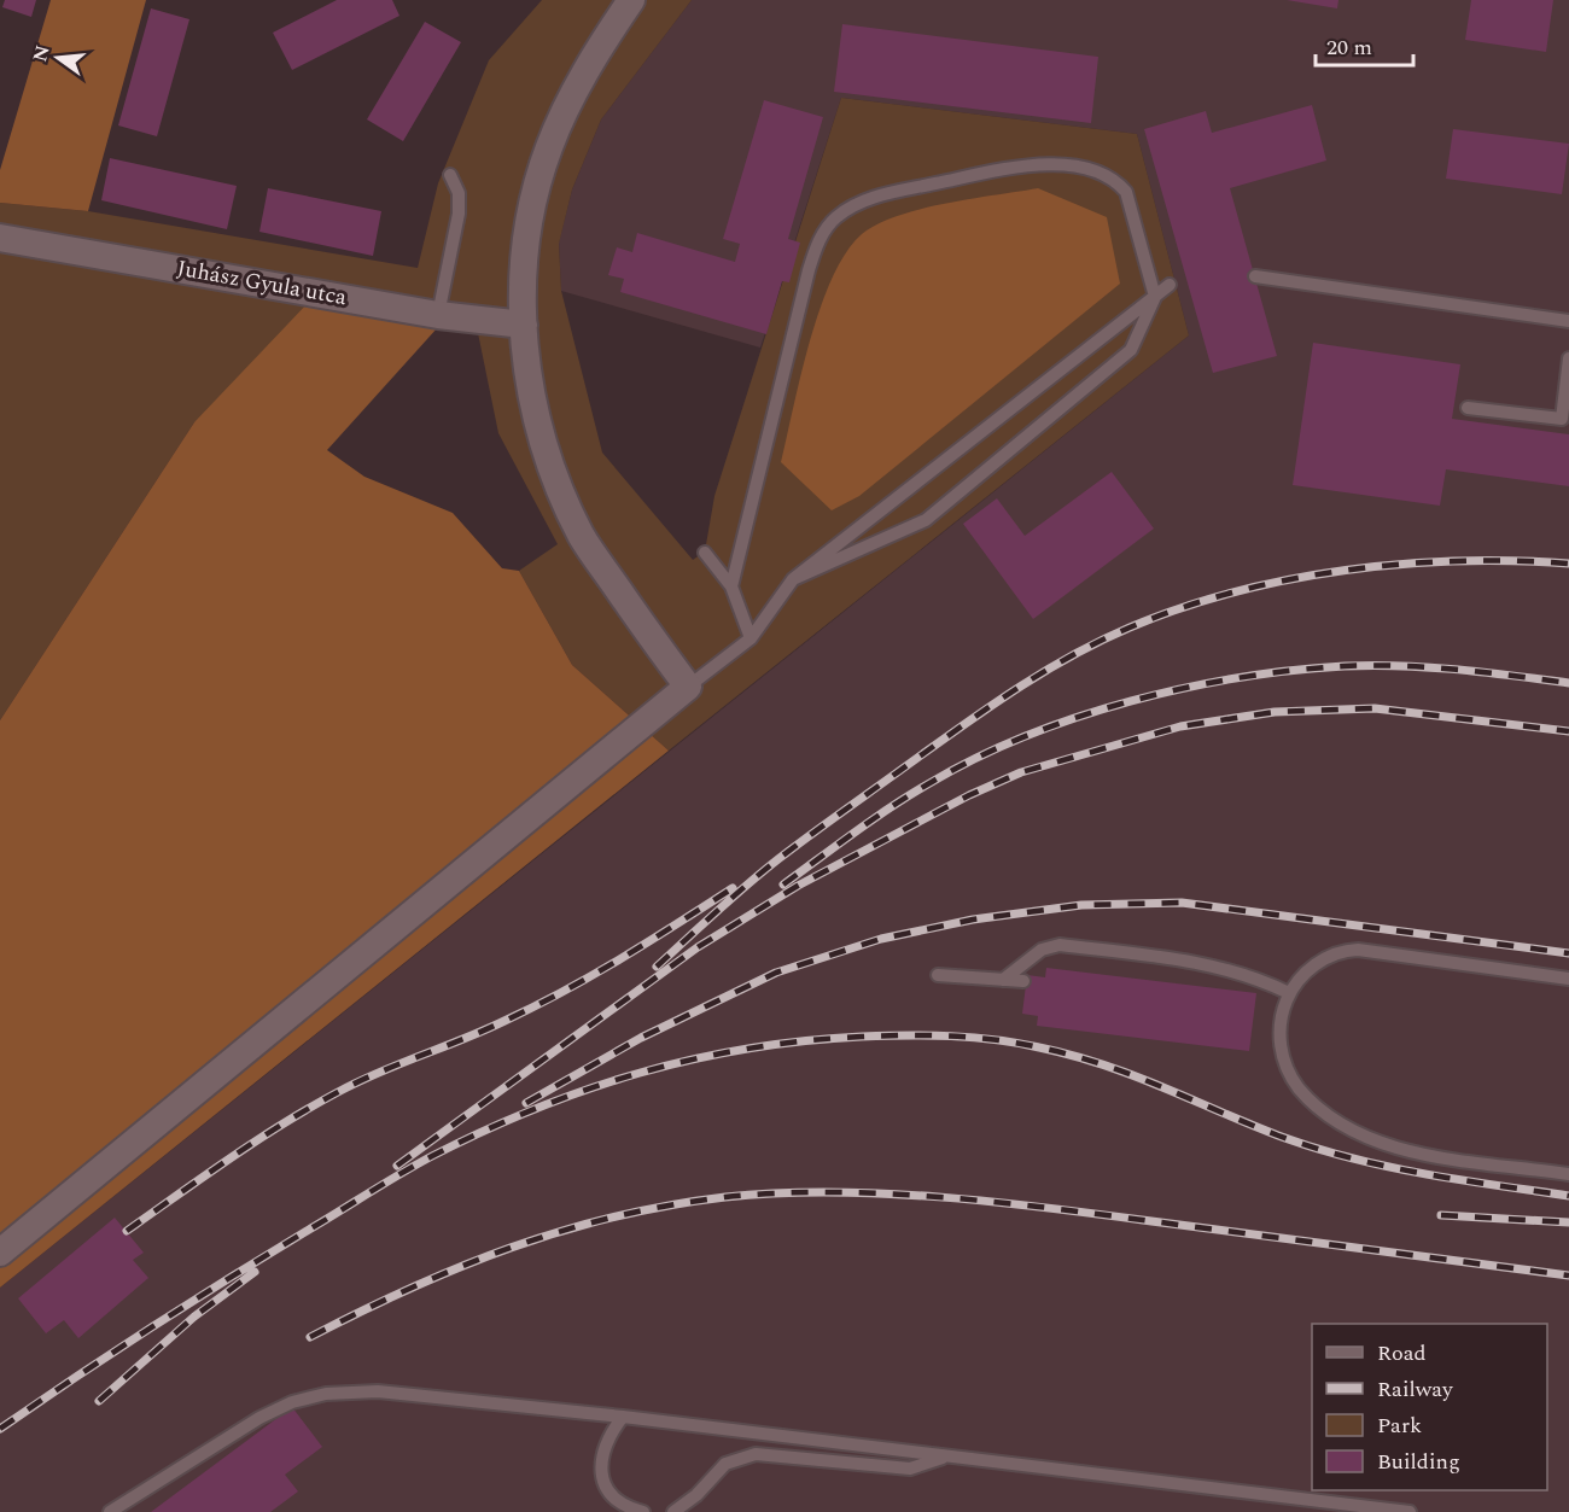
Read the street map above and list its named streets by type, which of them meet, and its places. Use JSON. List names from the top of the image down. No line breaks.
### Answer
{"streets":{"street":["Juhász Gyula utca"]},"legend":["Road","Railway","Park","Building"],"scale_bar":"20 m","north":"left"}
